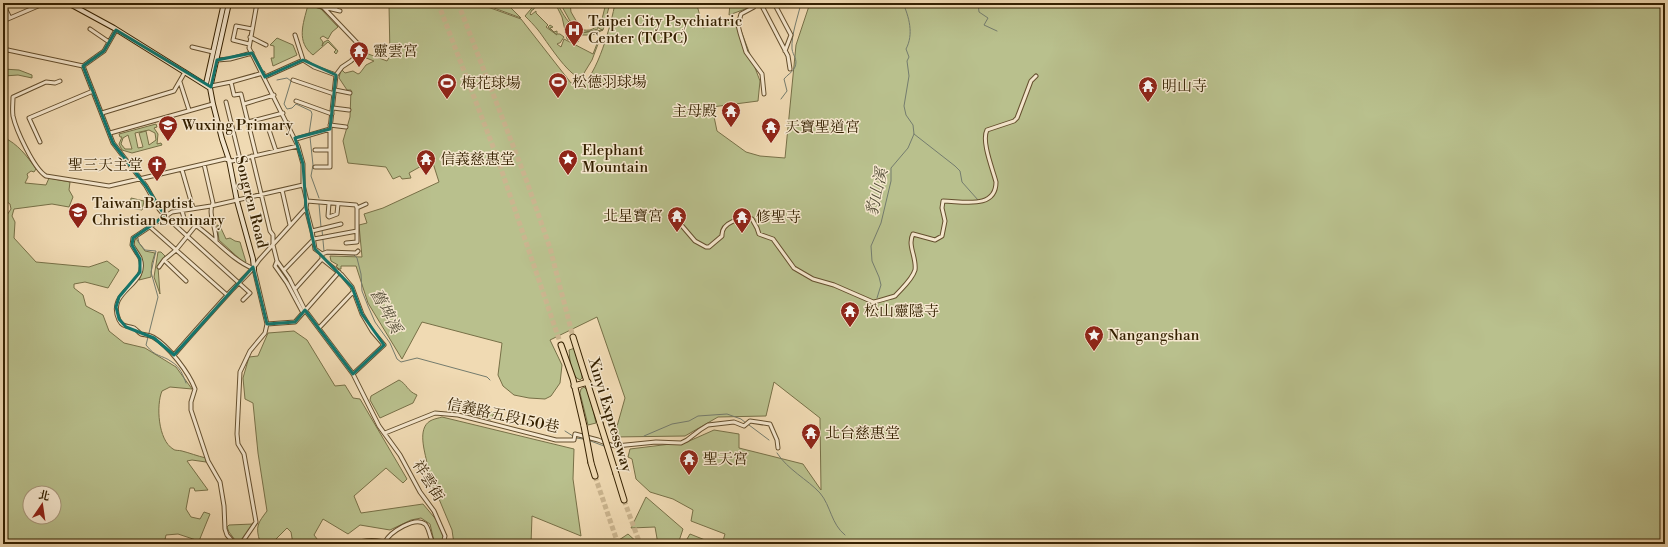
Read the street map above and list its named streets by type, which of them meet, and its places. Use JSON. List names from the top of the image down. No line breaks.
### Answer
{"streets":{"highway":["Xinyi Expressway"],"street":["Songren Road","信義路五段150巷","祥雲街"]},"crossings":[["信義路五段150巷","祥雲街"]],"water":["豹山溪","舊埤溪"],"places":{"hospital":["Taipei City Psychiatric Center (TCPC)"],"temple":["靈雲宮","明山寺","主母殿","天寶聖道宮","信義慈惠堂","北星寶宮","修聖寺","松山靈隱寺","北台慈惠堂","聖天宮"],"sports":["松德羽球場","梅花球場"],"school or university":["Wuxing Primary","Taiwan Baptist Christian Seminary"],"place":["Elephant Mountain","Nangangshan"],"church":["聖三天主堂"]},"north":"top"}
